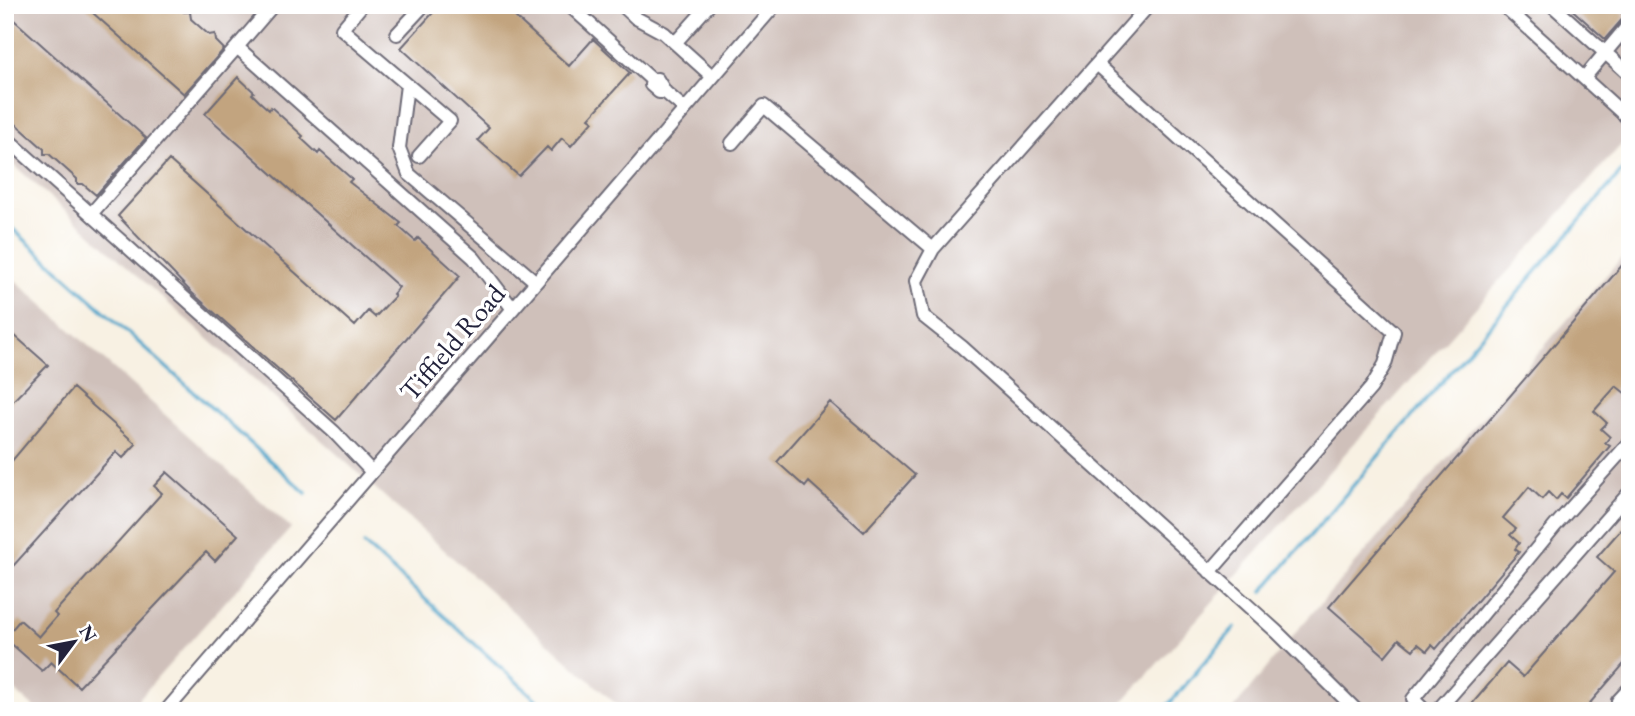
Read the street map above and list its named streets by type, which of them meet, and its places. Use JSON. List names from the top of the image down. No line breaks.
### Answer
{"streets":{"street":["Tiffield Road"]},"north":"top right"}
